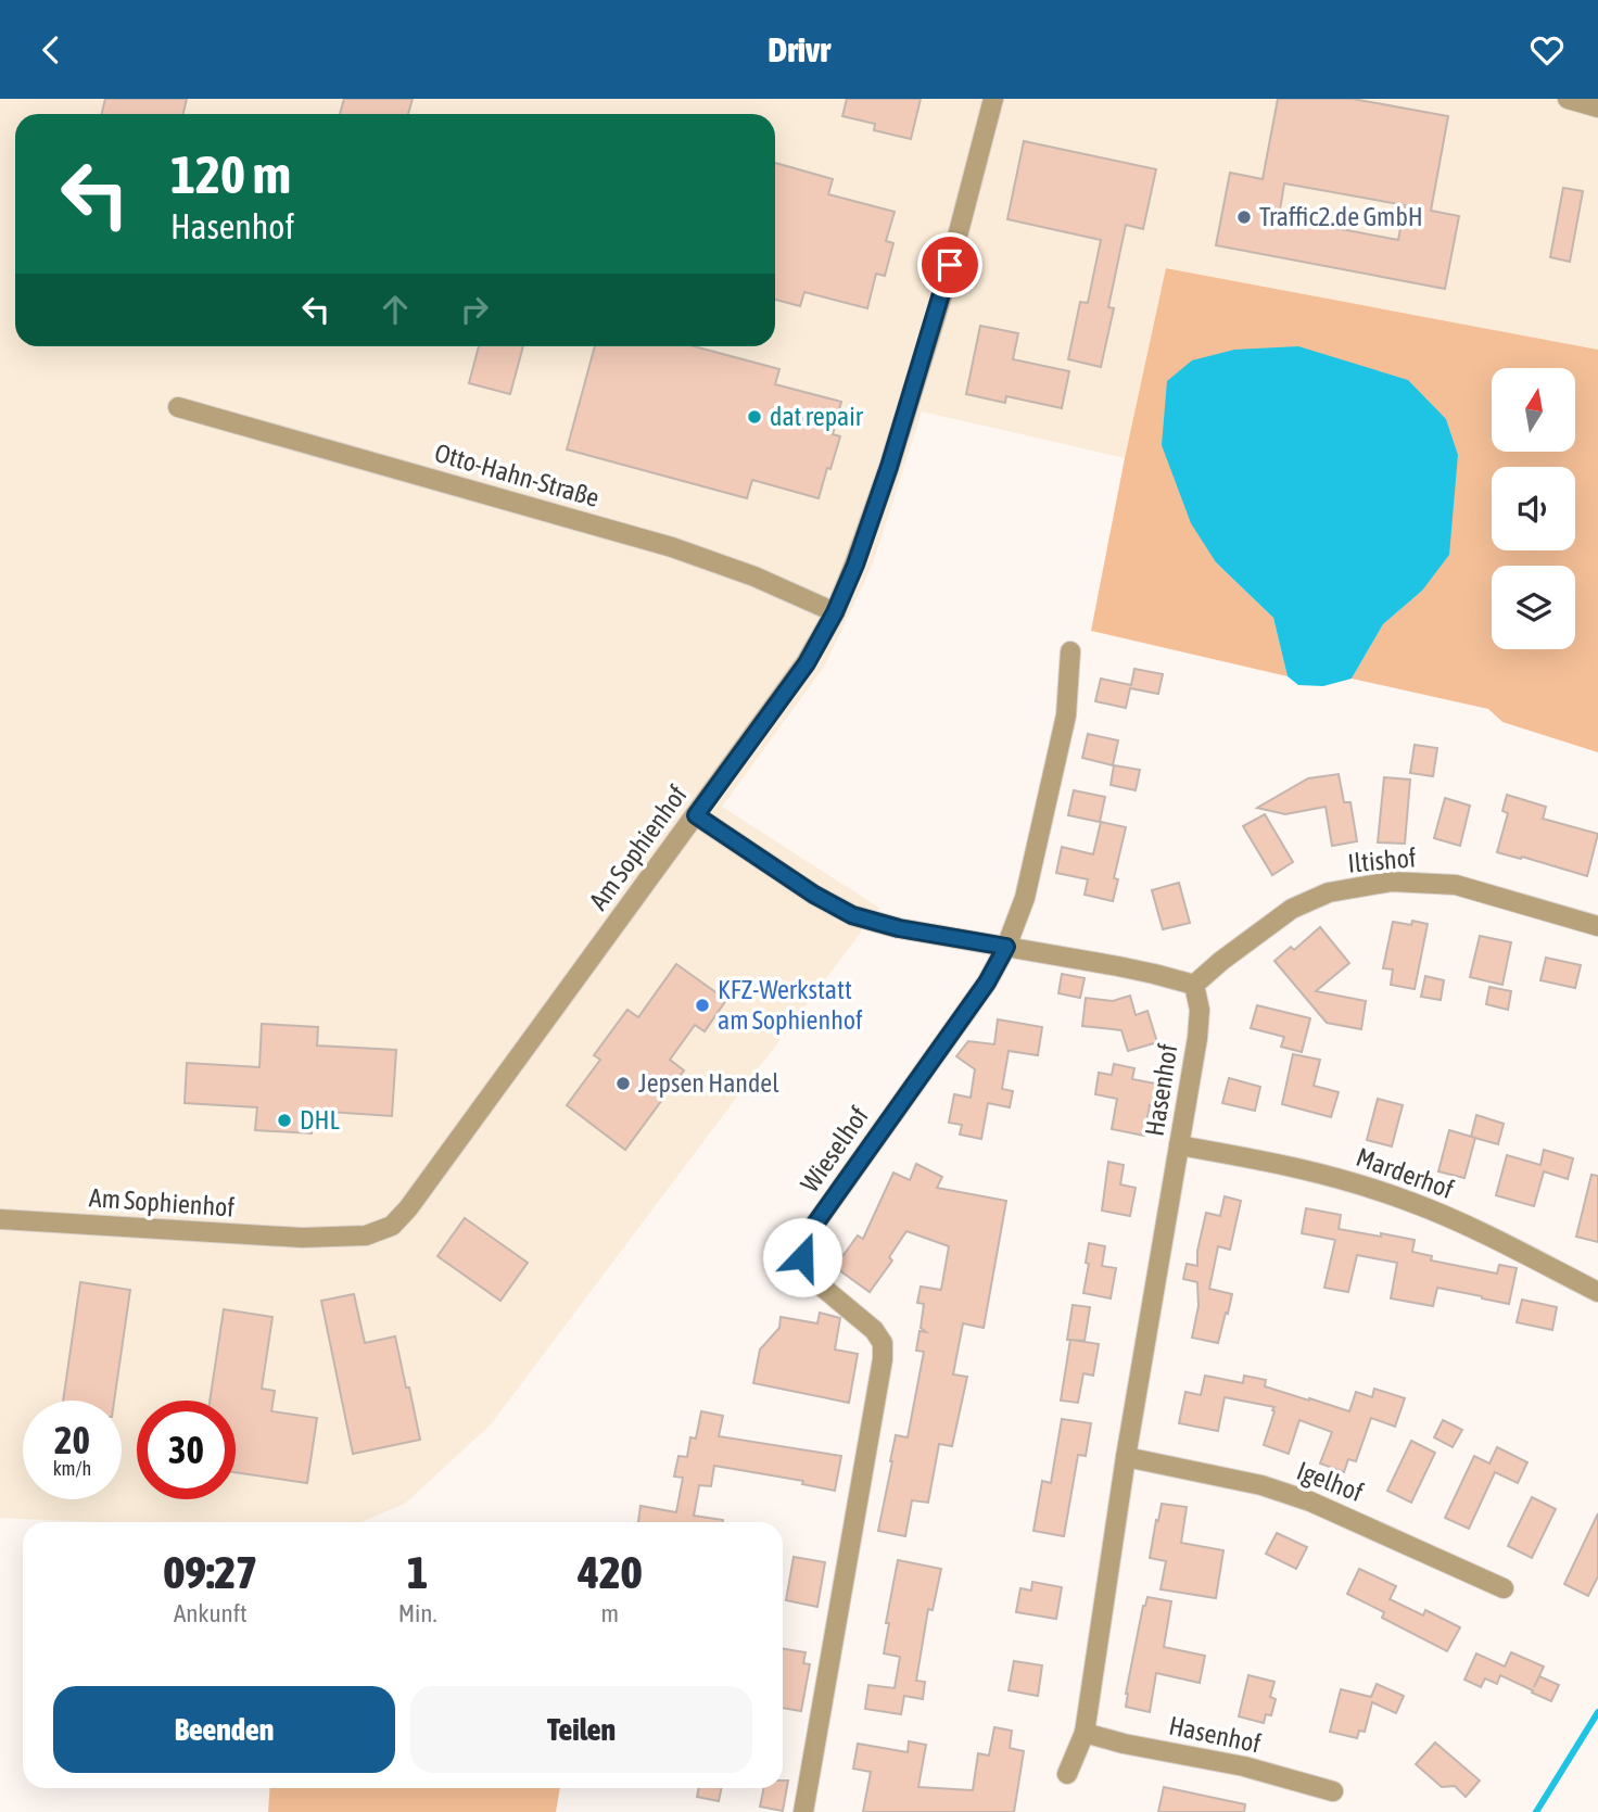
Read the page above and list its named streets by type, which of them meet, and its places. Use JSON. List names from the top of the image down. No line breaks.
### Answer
{"streets":{"street":["Otto-Hahn-Straße","Am Sophienhof","Iltishof","Hasenhof","Wieselhof","Marderhof","Igelhof"]},"crossings":[["Otto-Hahn-Straße","Am Sophienhof"],["Iltishof","Hasenhof"],["Hasenhof","Marderhof"],["Hasenhof","Igelhof"]],"places":["Traffic2.de GmbH","dat repair","KFZ-Werkstatt am Sophienhof","Jepsen Handel","DHL"],"north":"top","page":{"header":"Drivr","turn":["120 m","Hasenhof"],"speed":"20 km/h","limit":"30","eta":["09:27","Ankunft","1","Min.","420","m"],"buttons":["Beenden","Teilen"]}}
